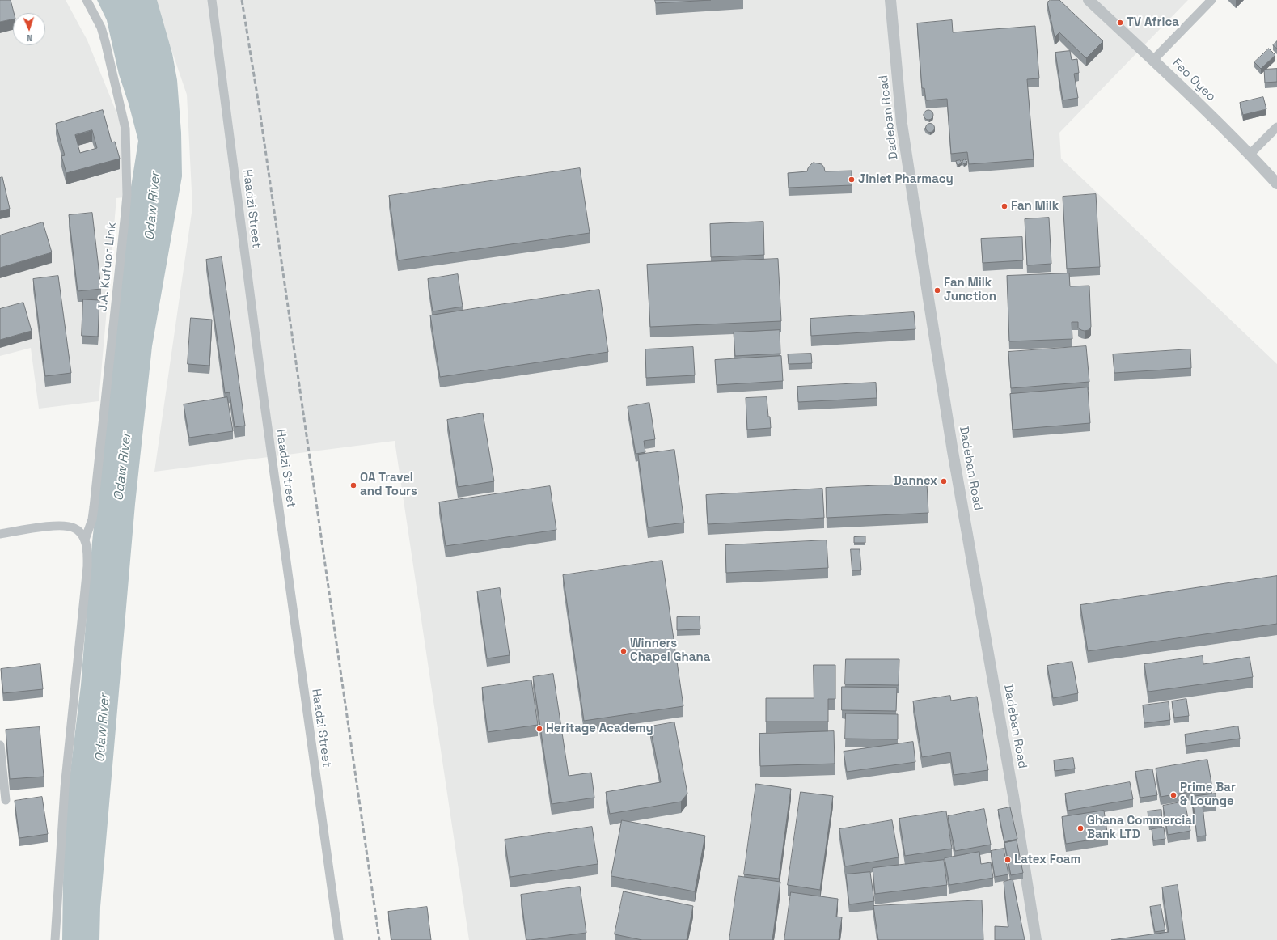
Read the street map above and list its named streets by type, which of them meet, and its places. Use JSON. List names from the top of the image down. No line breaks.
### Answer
{"streets":{"street":["Feo Oyeo","Dadeban Road","Haadzi Street","J.A. Kufuor Link"]},"water":["Odaw River"],"places":["TV Africa","Jinlet Pharmacy","Fan Milk","Fan Milk Junction","Dannex","OA Travel and Tours","Winners Chapel Ghana","Heritage Academy","Prime Bar & Lounge","Ghana Commercial Bank LTD","Latex Foam"],"north":"bottom"}
